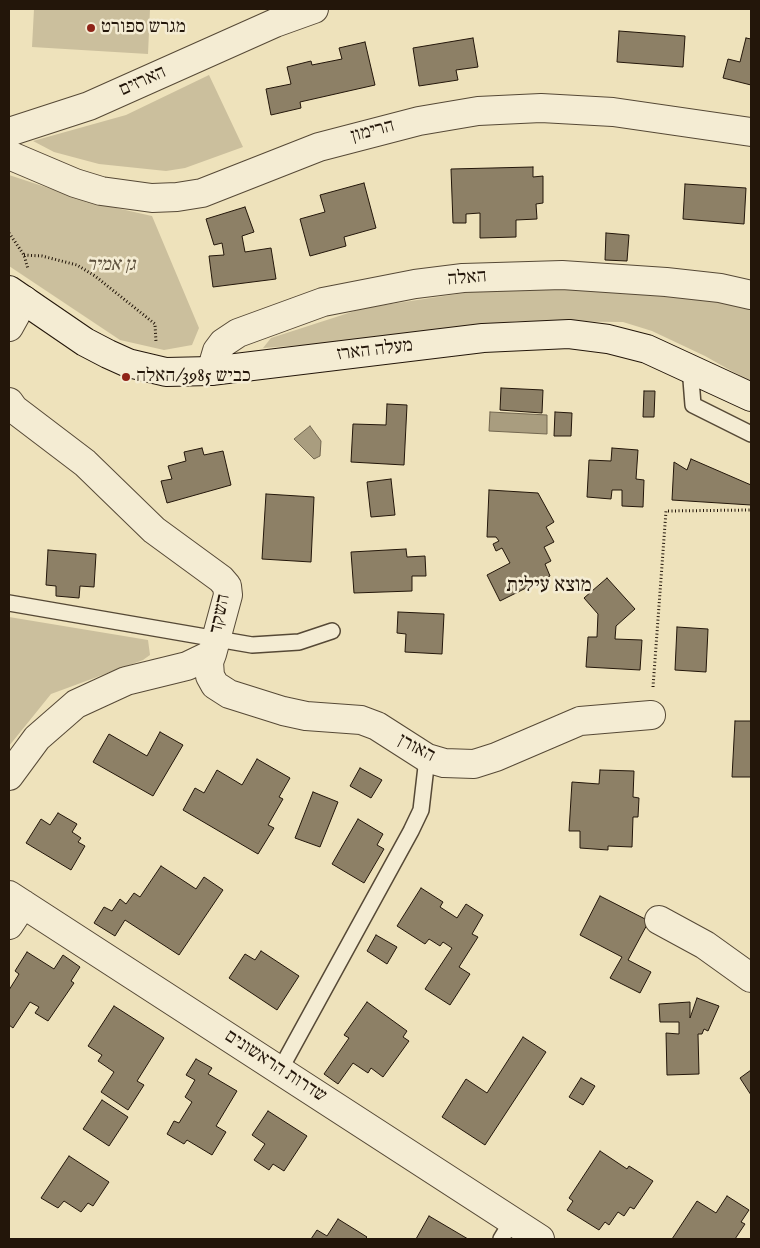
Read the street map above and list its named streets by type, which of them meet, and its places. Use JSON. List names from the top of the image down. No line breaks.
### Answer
{"streets":{"street":["הארזים","הרימון","האלה","מעלה הארז","השקד","האורן","שדרות הראשונים"]},"crossings":[["האלה","מעלה הארז"],["השקד","האורן"]],"districts":["מוצא עילית"],"parks":["גן אמיר"],"places":["מגרש ספורט","כביש 3985/האלה"]}
